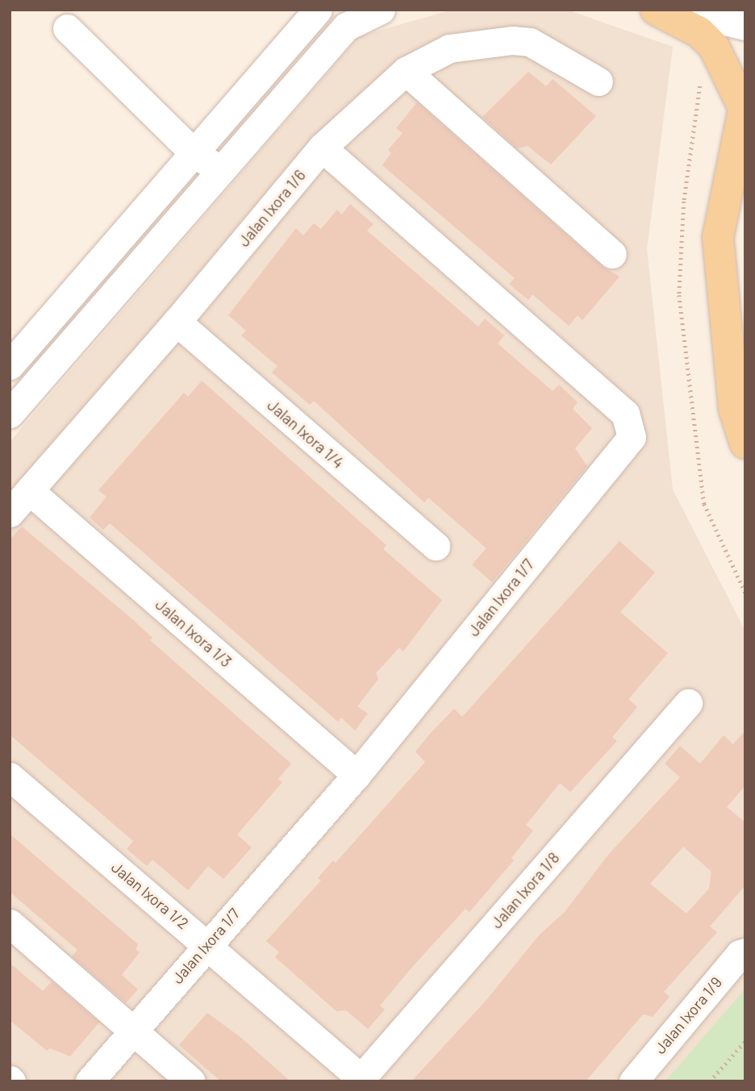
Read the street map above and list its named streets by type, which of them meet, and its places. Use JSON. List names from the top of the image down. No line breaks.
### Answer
{"streets":{"street":["Jalan Ixora 1/6","Jalan Ixora 1/4","Jalan Ixora 1/7","Jalan Ixora 1/3","Jalan Ixora 1/8","Jalan Ixora 1/2","Jalan Ixora 1/9"]},"crossings":[["Jalan Ixora 1/6","Jalan Ixora 1/4"],["Jalan Ixora 1/6","Jalan Ixora 1/7"],["Jalan Ixora 1/6","Jalan Ixora 1/3"],["Jalan Ixora 1/7","Jalan Ixora 1/3"],["Jalan Ixora 1/7","Jalan Ixora 1/2"],["Jalan Ixora 1/8","Jalan Ixora 1/2"]]}
